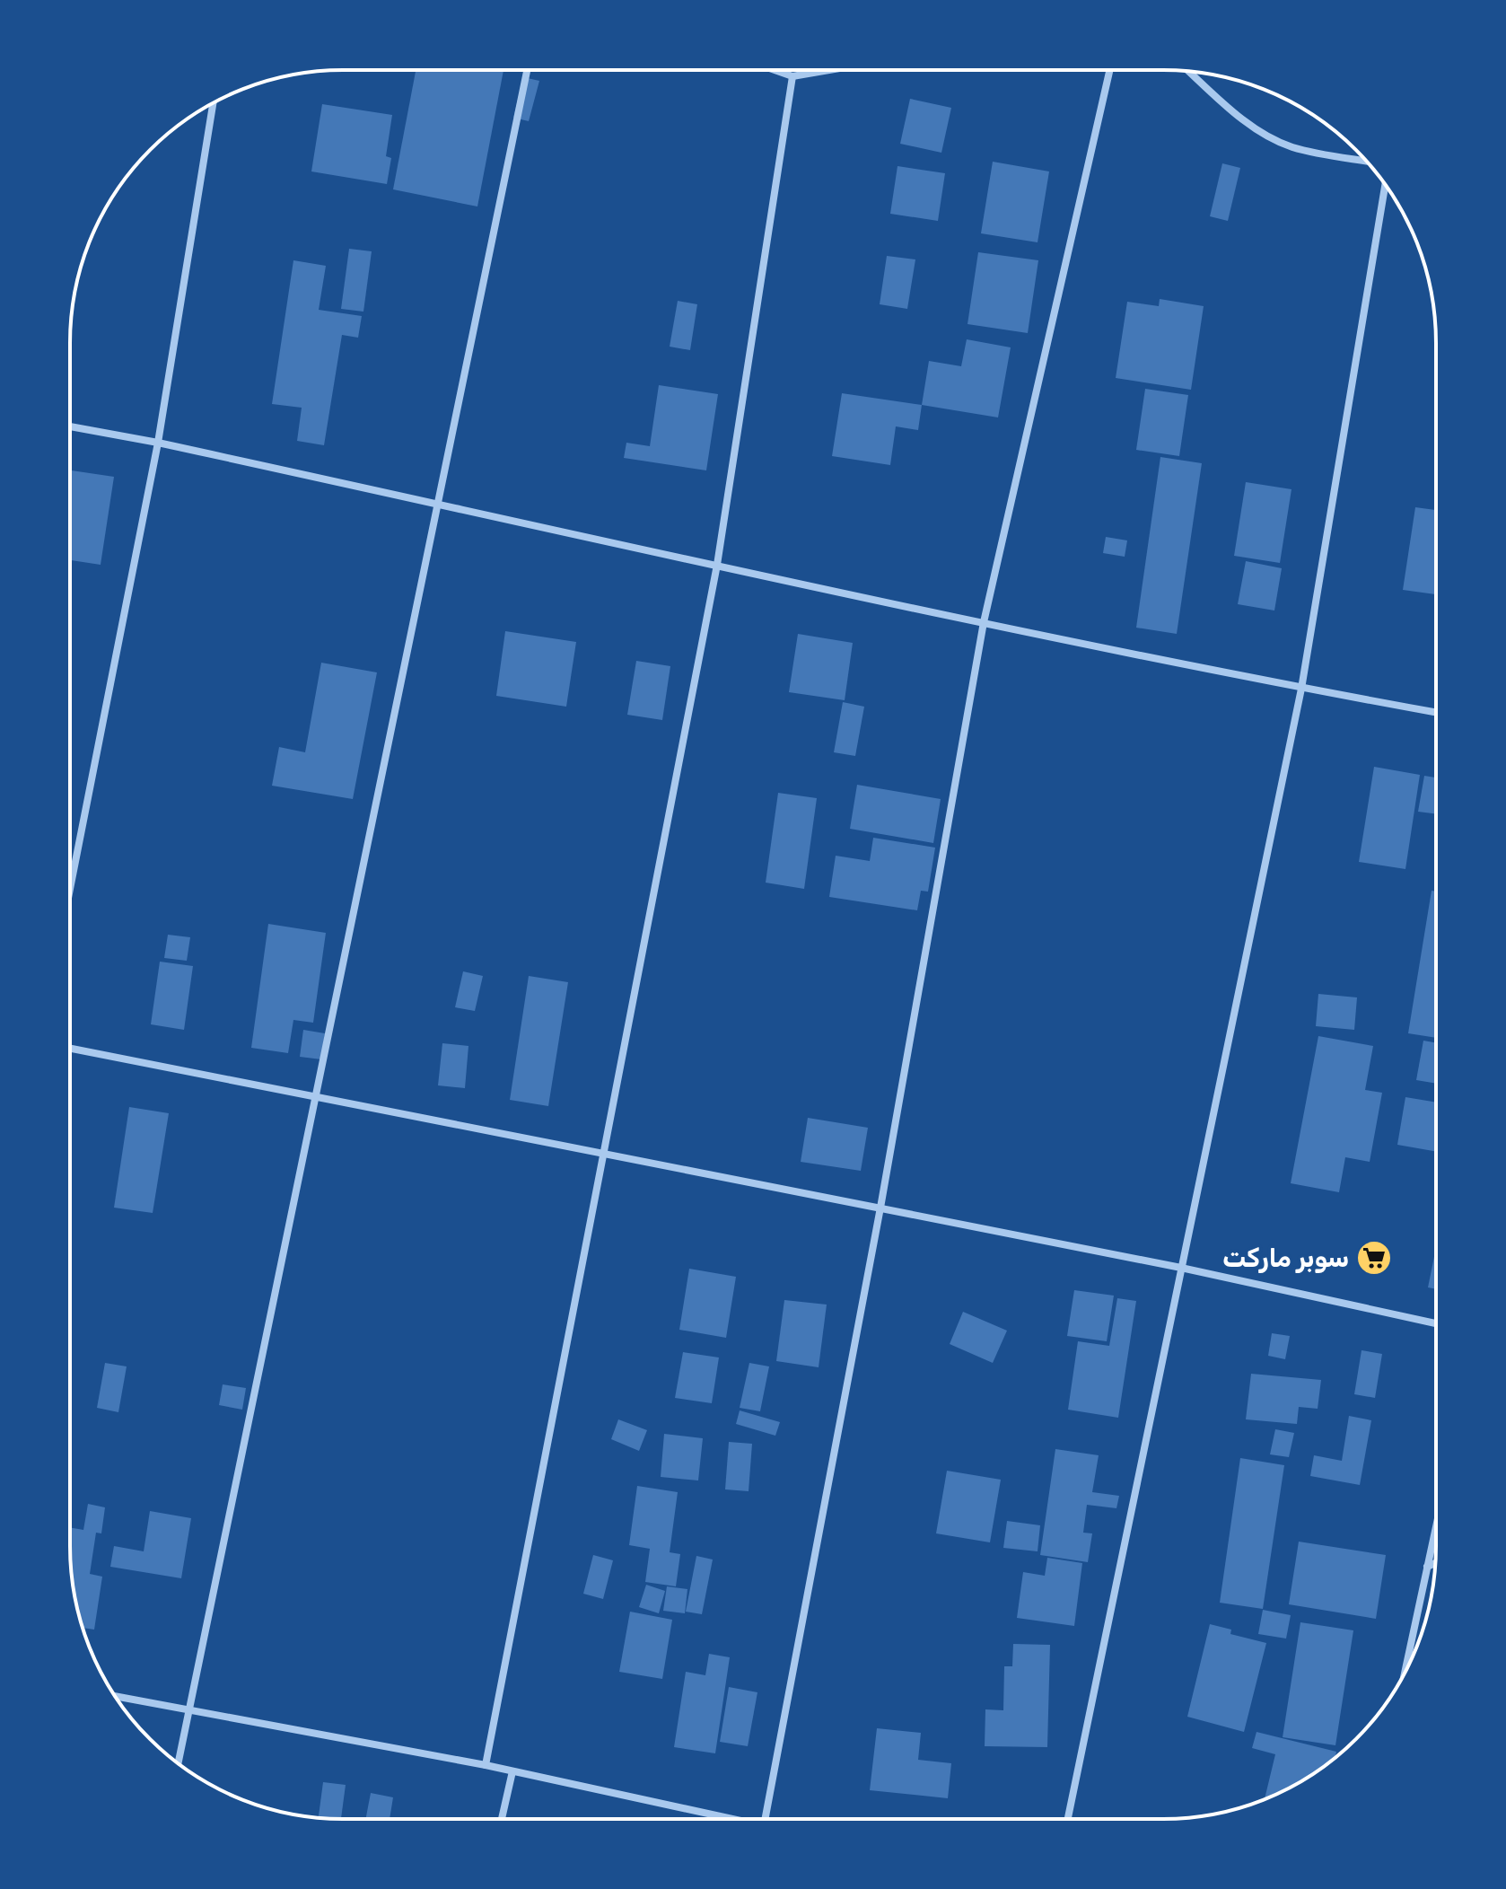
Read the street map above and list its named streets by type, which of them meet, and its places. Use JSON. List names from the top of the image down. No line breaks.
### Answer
{"places":{"supermarket":["سوبر ماركت"]}}
